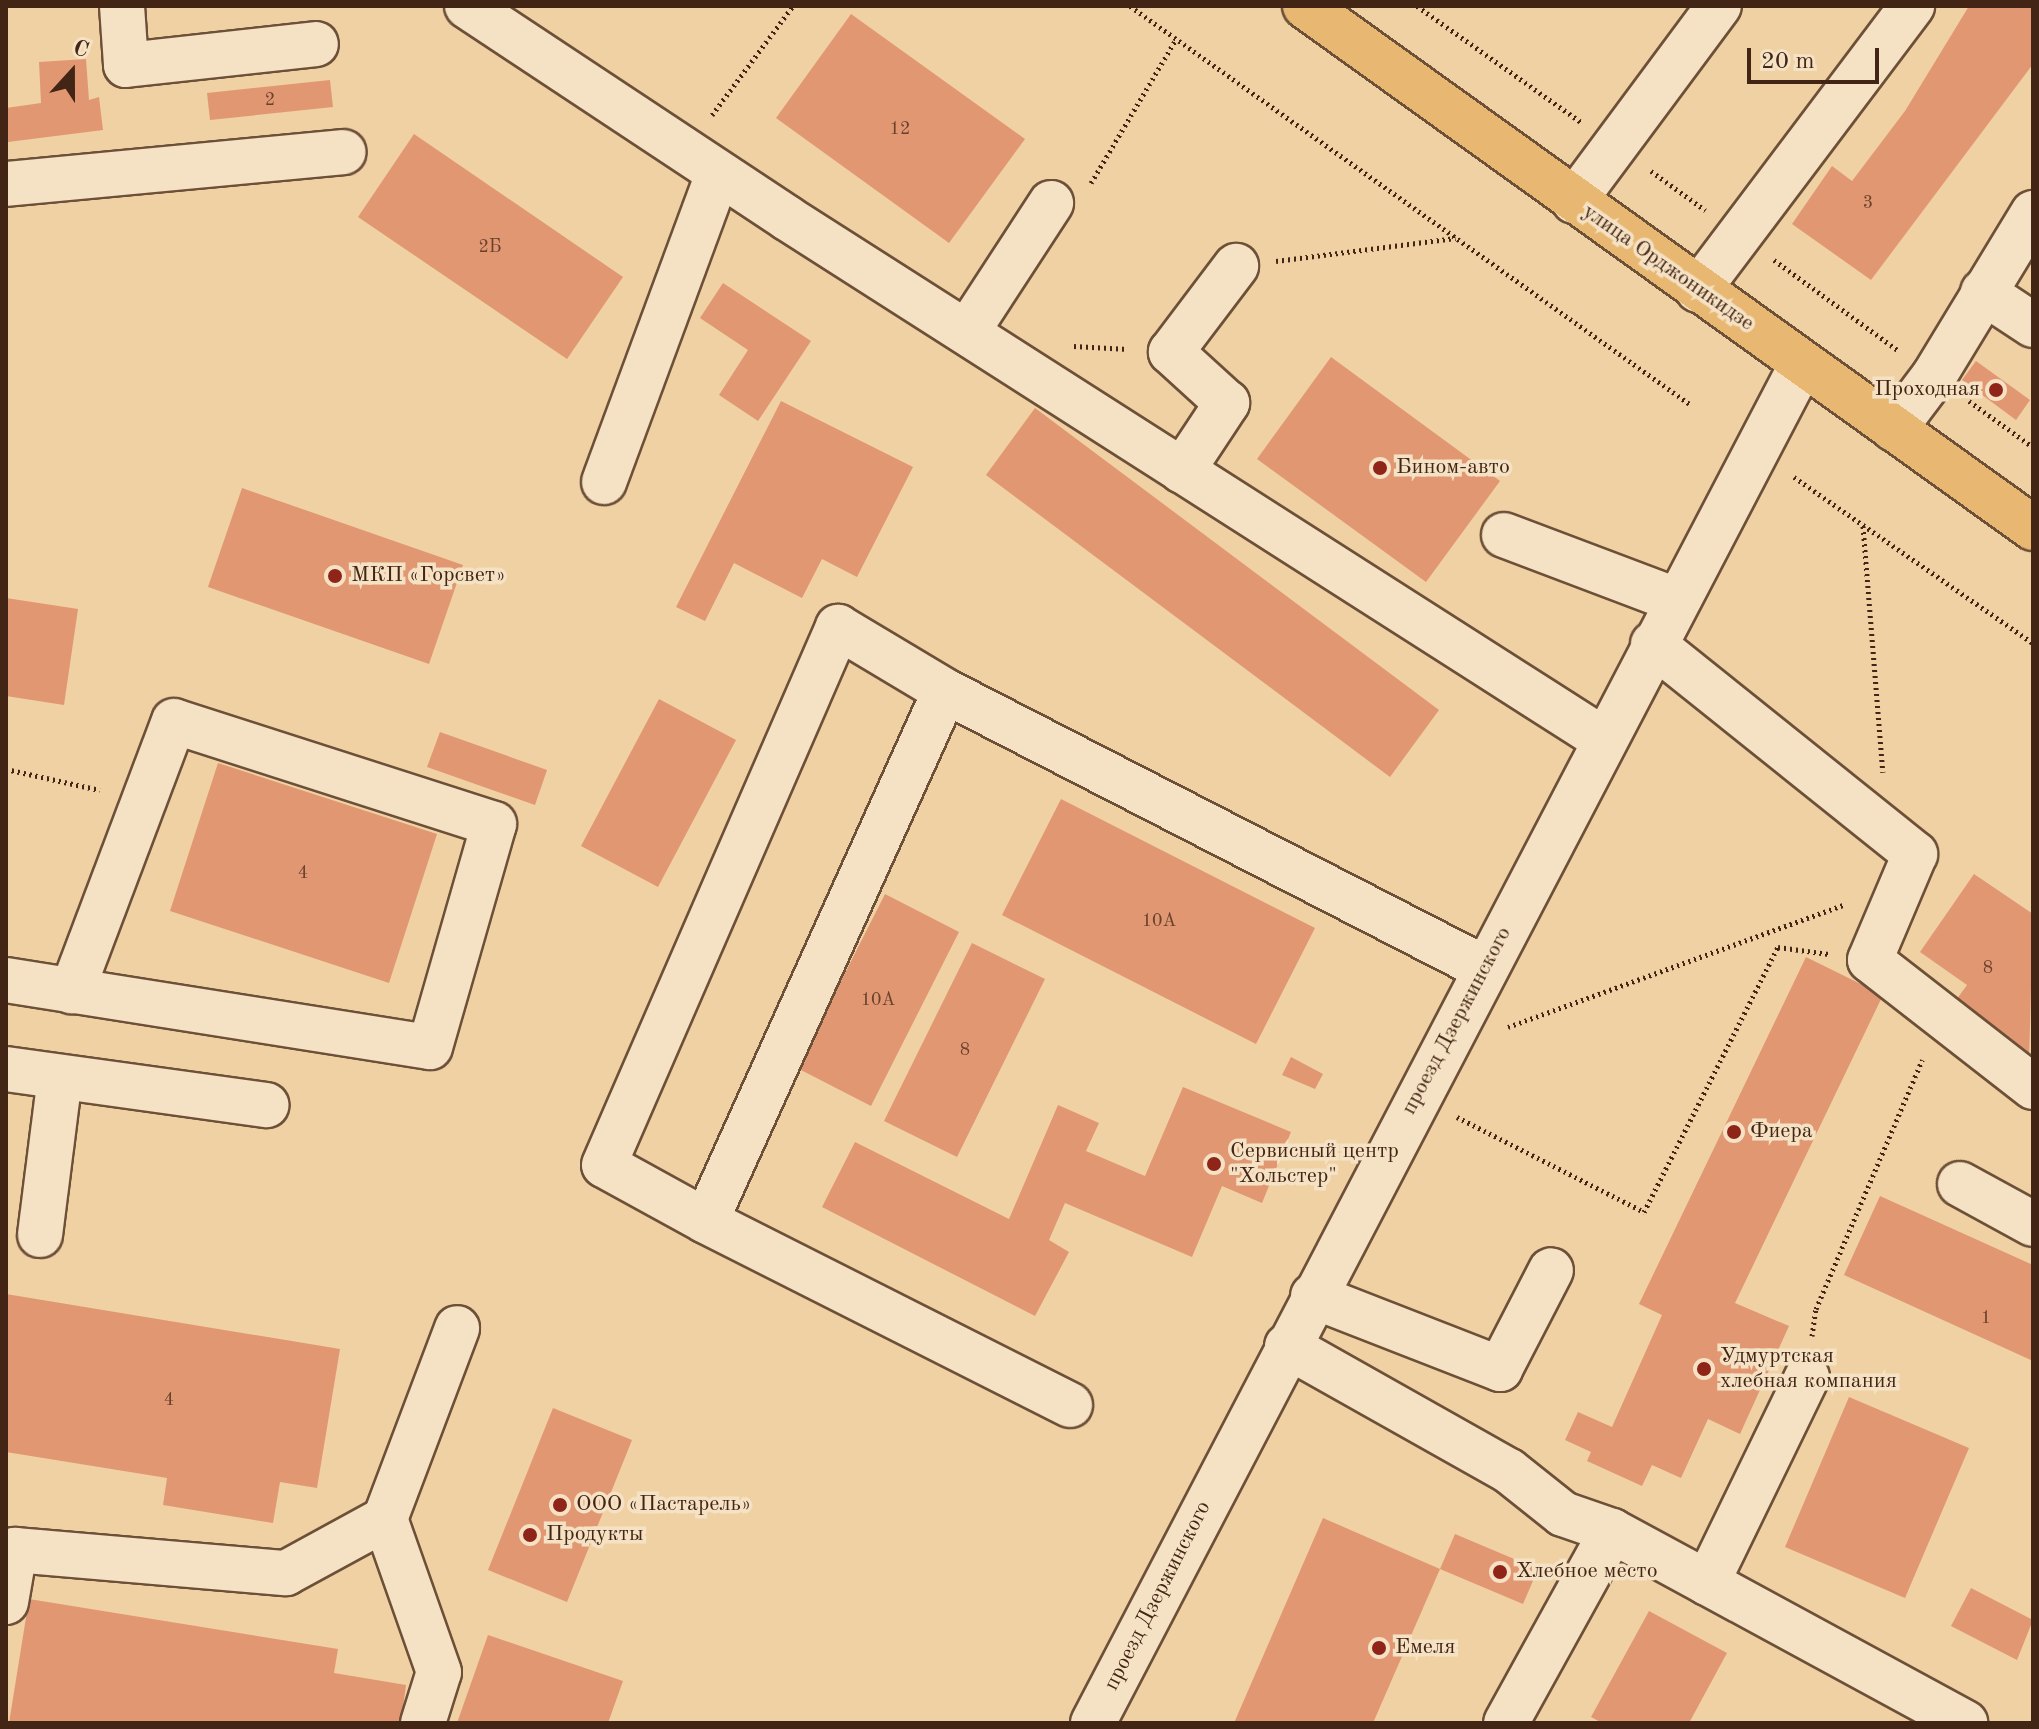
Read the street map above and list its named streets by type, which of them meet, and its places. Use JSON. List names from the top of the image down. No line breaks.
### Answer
{"streets":{"main road":["улица Орджоникидзе"],"street":["проезд Дзержинского"]},"crossings":[["улица Орджоникидзе","проезд Дзержинского"]],"places":["Проходная","Бином-авто","МКП «Горсвет»","Фиера","Сервисный центр \"Хольстер\"","Удмуртская хлебная компания","ООО «Пастарель»","Продукты","Хлебное место","Емеля"],"house_numbers":["2","12","3","2Б","4","10А","8","10А","8","1","4"],"scale_bar":"20 m","north":"top"}
